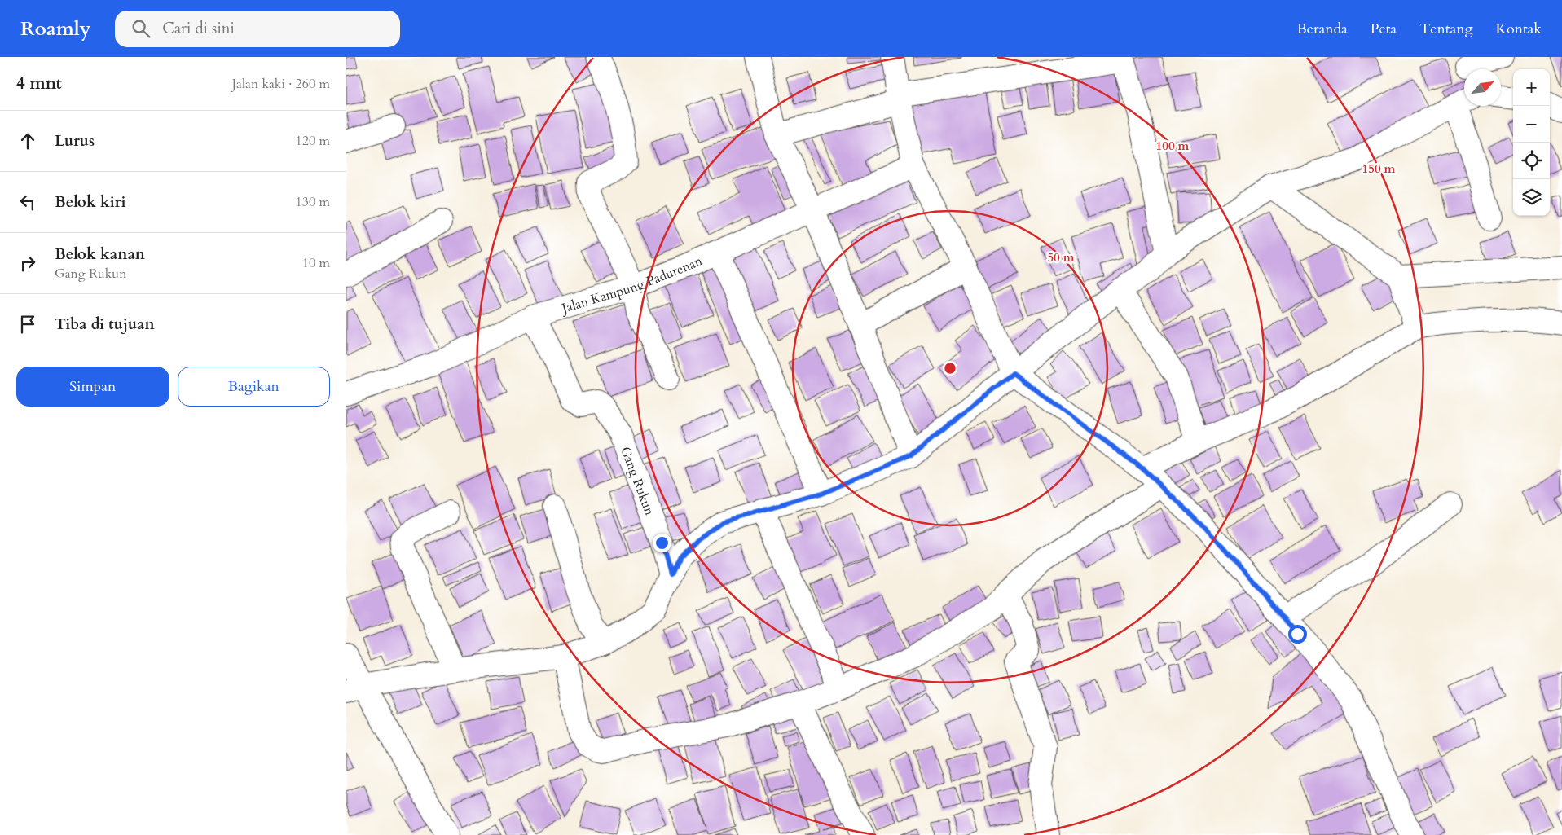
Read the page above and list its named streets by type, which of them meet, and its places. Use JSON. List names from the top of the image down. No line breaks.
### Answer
{"streets":{"street":["Jalan Kampung Padurenan","Gang Rukun"]},"crossings":[["Jalan Kampung Padurenan","Gang Rukun"]],"north":"top right","page":{"header":"Roamly","search":"Cari di sini","nav":["Beranda","Peta","Tentang","Kontak"],"heading":["4 mnt","Jalan kaki · 260 m"],"map_buttons":["+","−"],"list":[["Lurus","120 m"],["Belok kiri","130 m"],["Belok kanan","Gang Rukun","10 m"],"Tiba di tujuan"],"buttons":["Simpan","Bagikan"]},"rings":["100 m","150 m","50 m"]}
